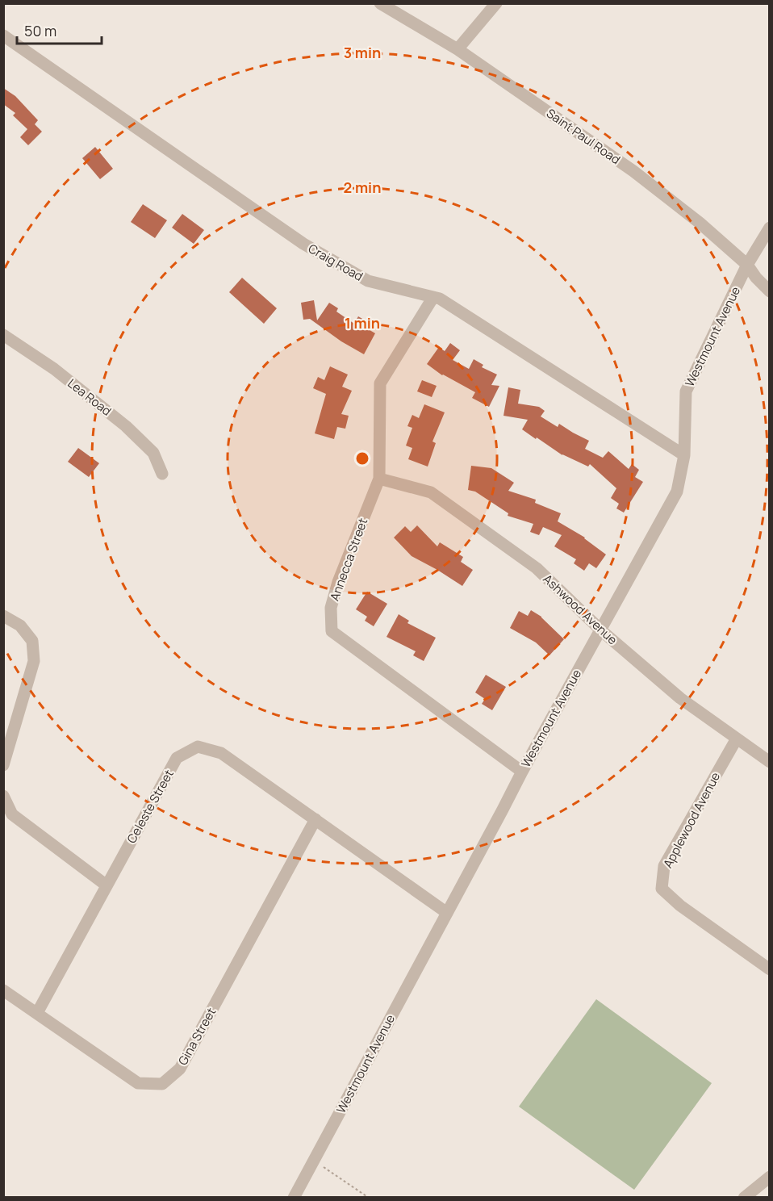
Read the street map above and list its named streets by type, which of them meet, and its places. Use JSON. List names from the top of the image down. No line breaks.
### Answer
{"streets":{"street":["Saint Paul Road","Craig Road","Westmount Avenue","Lea Road","Annecca Street","Ashwood Avenue","Celeste Street","Applewood Avenue","Gina Street"]},"crossings":[["Saint Paul Road","Westmount Avenue"],["Craig Road","Westmount Avenue"],["Craig Road","Annecca Street"],["Westmount Avenue","Annecca Street"],["Westmount Avenue","Ashwood Avenue"],["Westmount Avenue","Celeste Street"],["Annecca Street","Ashwood Avenue"],["Ashwood Avenue","Applewood Avenue"],["Celeste Street","Gina Street"]],"scale_bar":"50 m","rings":["3 min","2 min","1 min"]}
